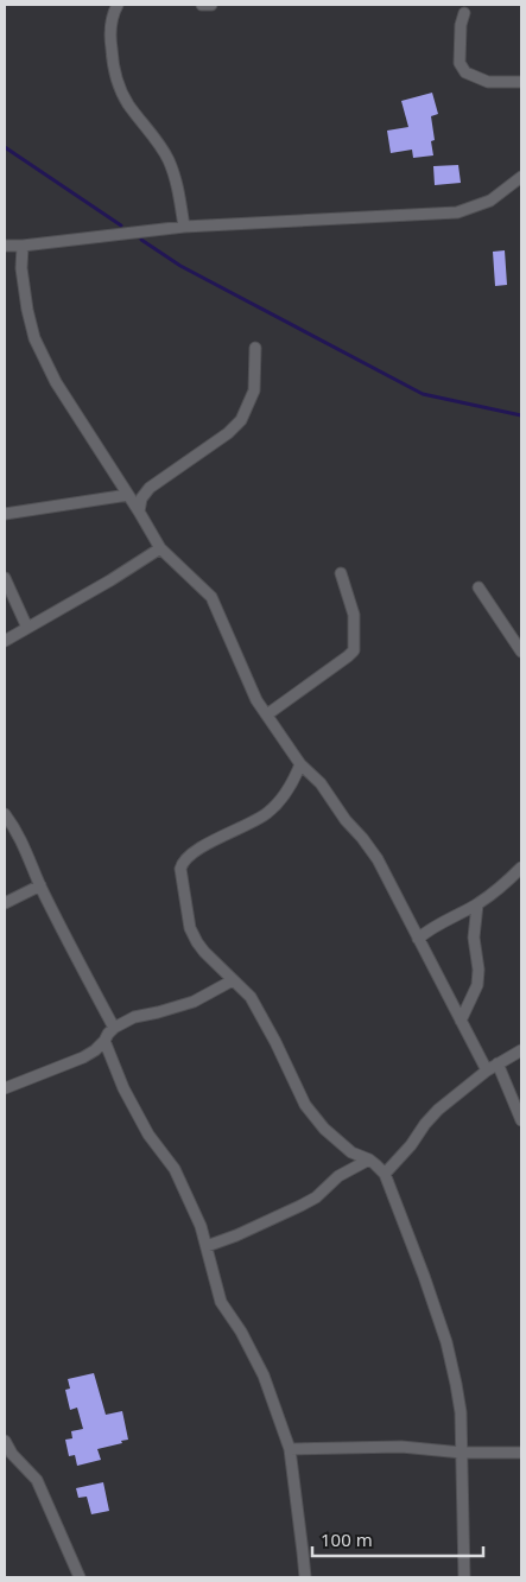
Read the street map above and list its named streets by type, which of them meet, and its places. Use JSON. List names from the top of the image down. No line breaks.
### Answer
{"scale_bar":"100 m"}
